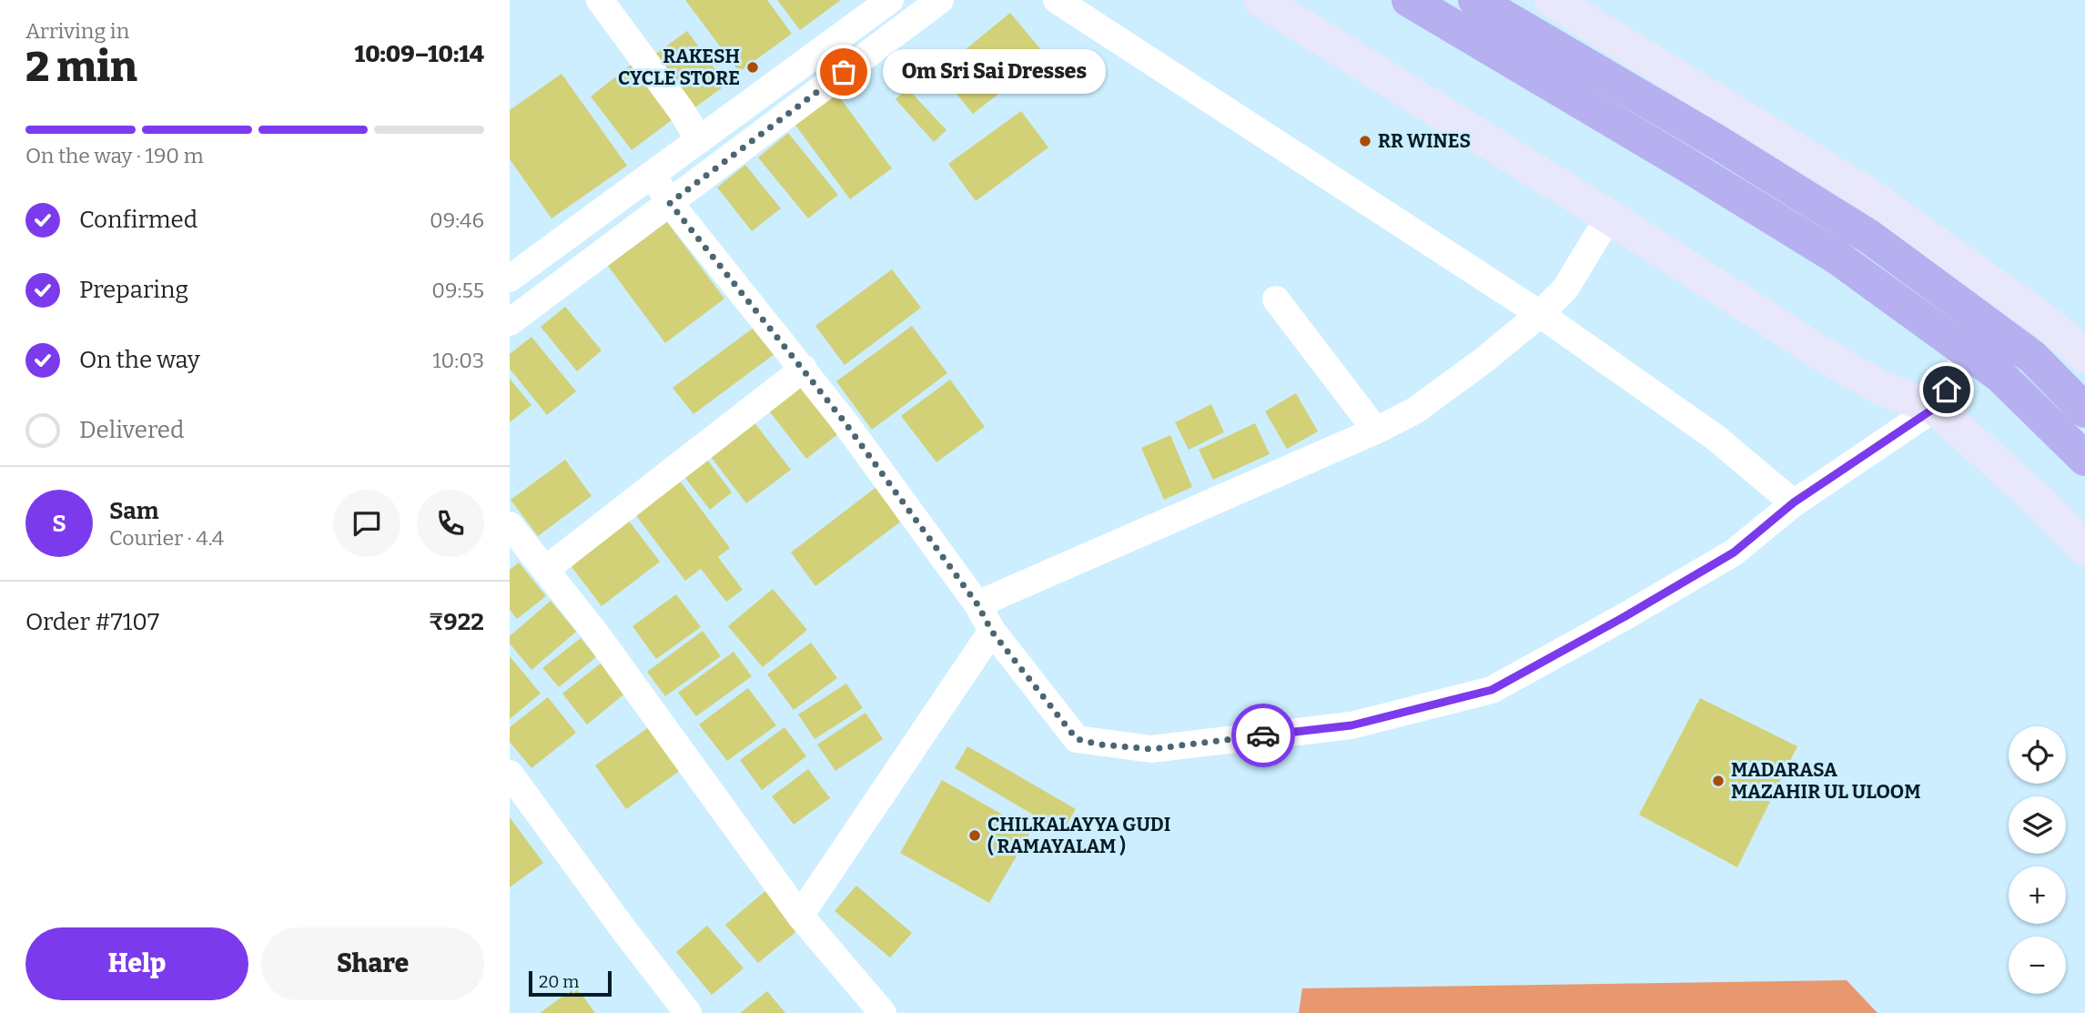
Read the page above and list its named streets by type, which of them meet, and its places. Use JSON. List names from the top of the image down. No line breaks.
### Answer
{"places":["RAKESH CYCLE STORE","Om Sri Sai Dresses","RR WINES","MADARASA MAZAHIR UL ULOOM","CHILKALAYYA GUDI ( RAMAYALAM )"],"scale_bar":"20 m","page":{"heading":["2 min","Arriving in","10:09–10:14"],"panel":["Sam","Courier · 4.4","Order #7107","₹922"],"bubble":"Om Sri Sai Dresses","bar":"On the way · 190 m","list":[["Confirmed","09:46"],["Preparing","09:55"],["On the way","10:03"],"Delivered"],"round":"S","map_buttons":["+","−"],"buttons":["Help","Share"],"scale":"20 m"}}
